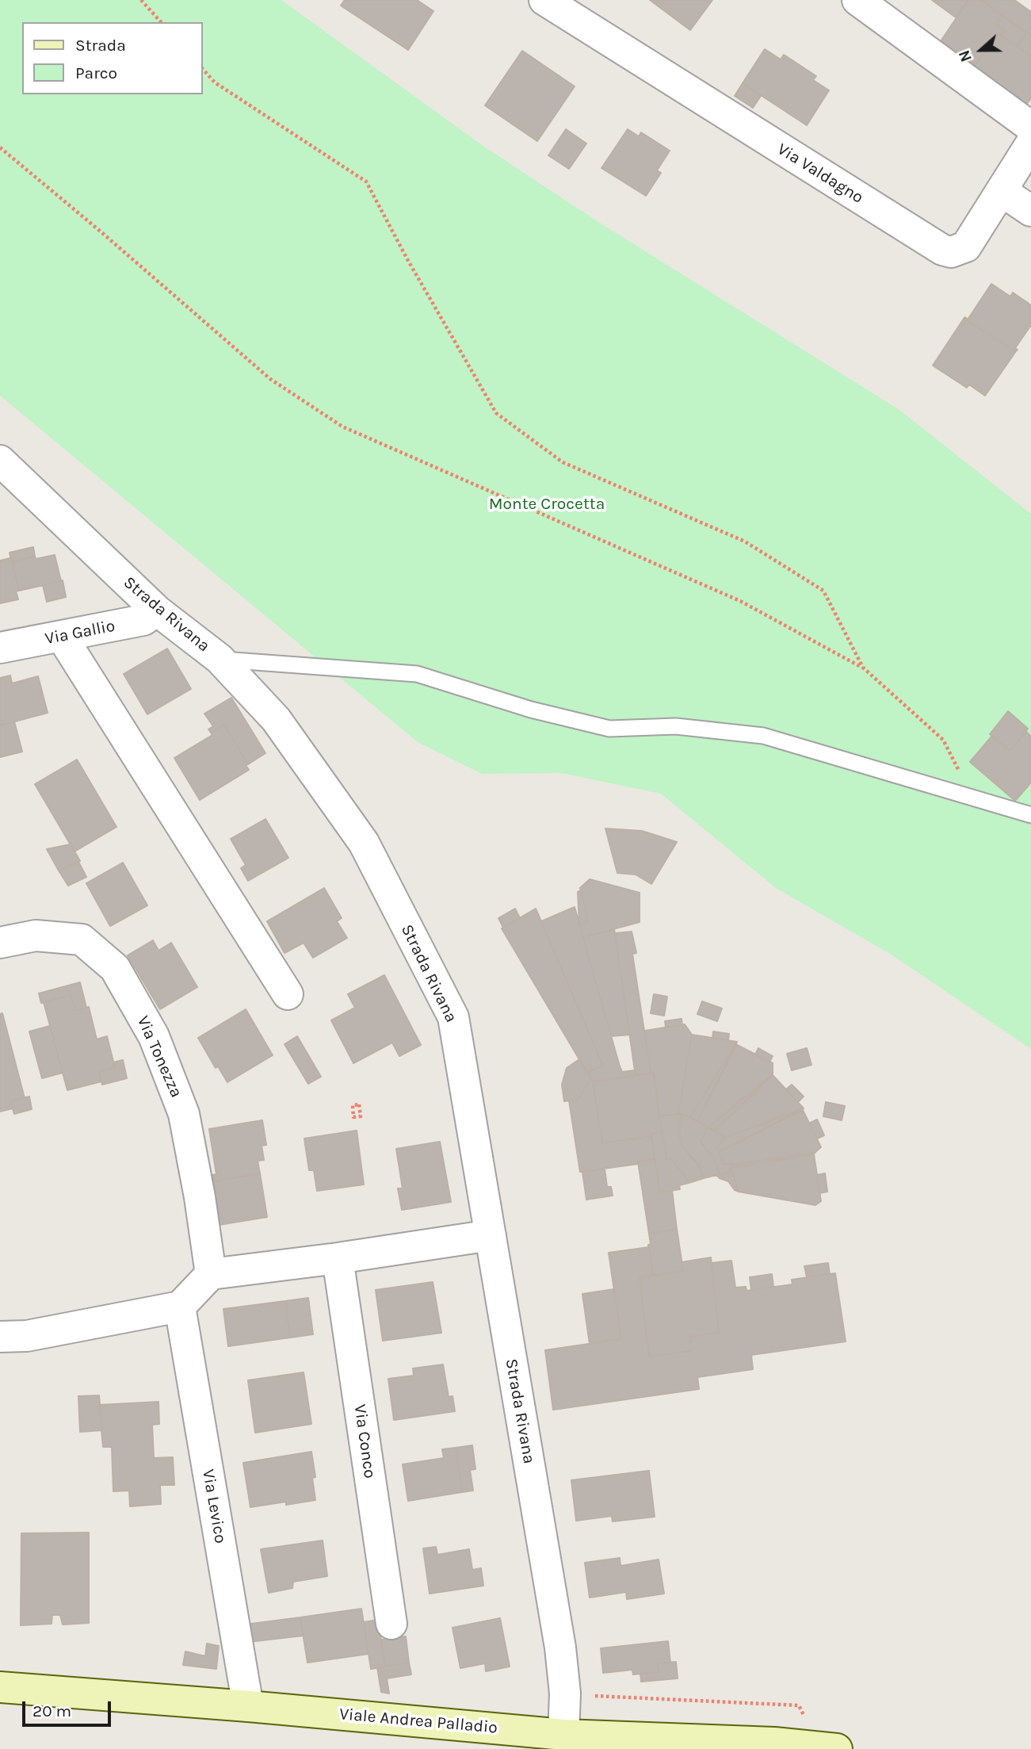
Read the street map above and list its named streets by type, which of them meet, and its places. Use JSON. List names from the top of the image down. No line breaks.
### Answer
{"streets":{"main road":["Viale Andrea Palladio"],"street":["Via Valdagno","Strada Rivana","Via Gallio","Via Tonezza","Via Conco","Via Levico"]},"crossings":[["Strada Rivana","Via Gallio"],["Strada Rivana","Viale Andrea Palladio"],["Via Levico","Viale Andrea Palladio"]],"parks":["Monte Crocetta"],"legend":["Strada","Parco"],"scale_bar":"20 m","north":"left"}
